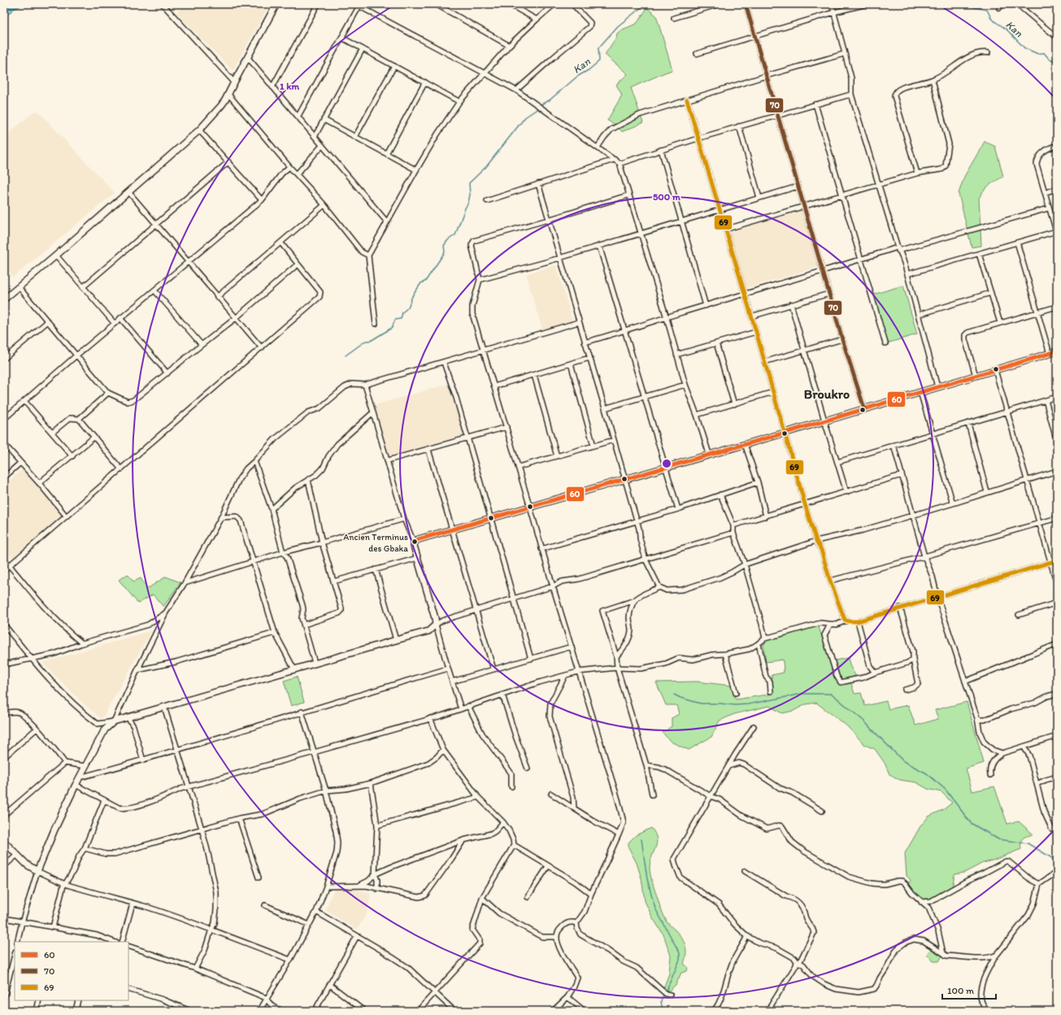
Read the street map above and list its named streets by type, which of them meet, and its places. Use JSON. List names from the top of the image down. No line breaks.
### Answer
{"districts":["Broukro"],"water":["Kan"],"places":["Ancien Terminus des Gbaka"],"lines":["transit line 70","transit line 69","transit line 60"],"legend":["60","70","69"],"scale_bar":"100 m","rings":["1 km","500 m"]}
